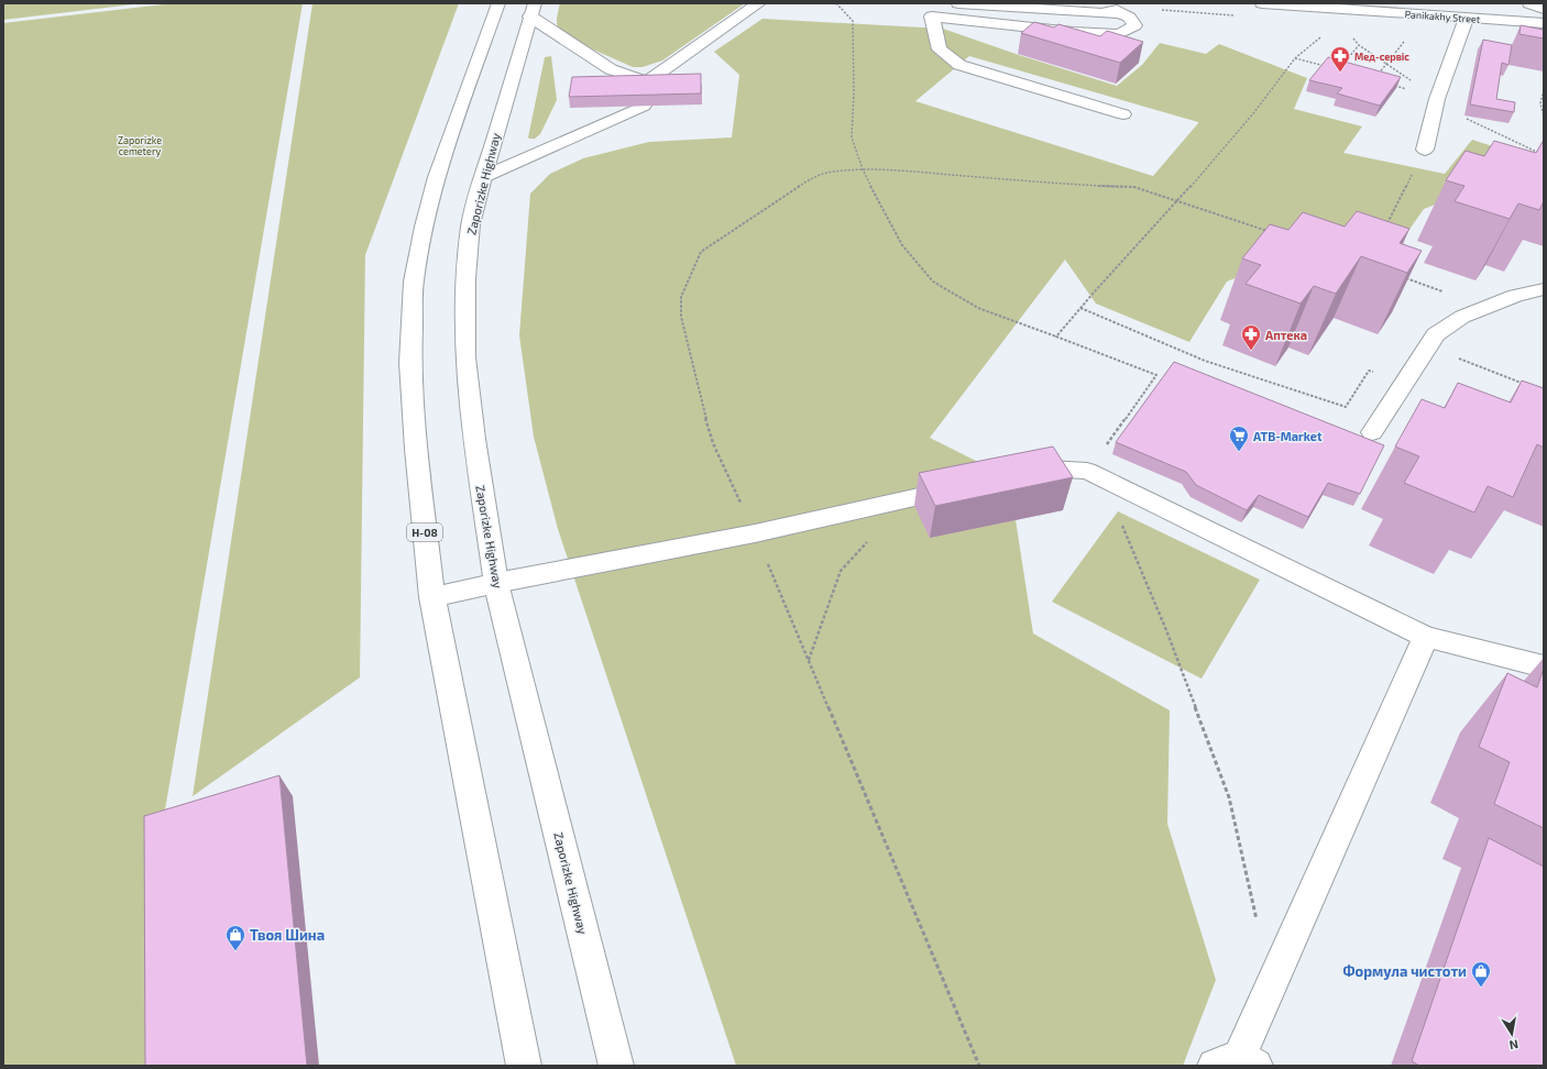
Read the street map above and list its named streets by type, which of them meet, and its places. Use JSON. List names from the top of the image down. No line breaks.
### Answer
{"streets":{"main road":["Panikakhy Street","Zaporizke Highway","Н-08"]},"parks":["Zaporizke cemetery"],"places":{"pharmacy":["Мед-сервіс","Аптека"],"supermarket":["ATB-Market"],"shop":["Твоя Шина","Формула чистоти"]},"north":"bottom"}
